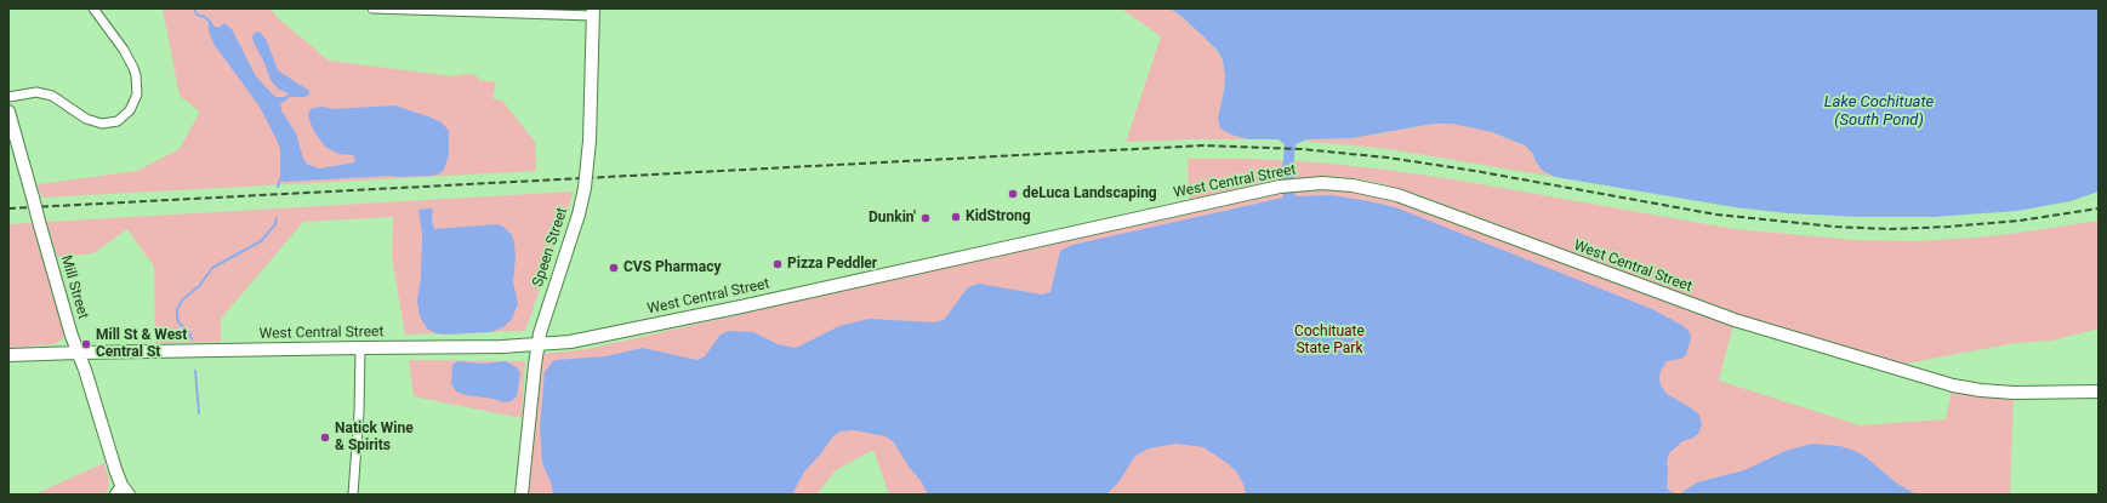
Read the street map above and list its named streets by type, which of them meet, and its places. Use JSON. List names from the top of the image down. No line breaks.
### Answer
{"streets":{"main road":["West Central Street","Speen Street","Mill Street"]},"crossings":[["West Central Street","Speen Street"],["West Central Street","Mill Street"]],"water":["Lake Cochituate (South Pond)"],"parks":["Cochituate State Park"],"places":["deLuca Landscaping","KidStrong","Dunkin'","Pizza Peddler","CVS Pharmacy","Mill St & West Central St","Natick Wine & Spirits"]}
